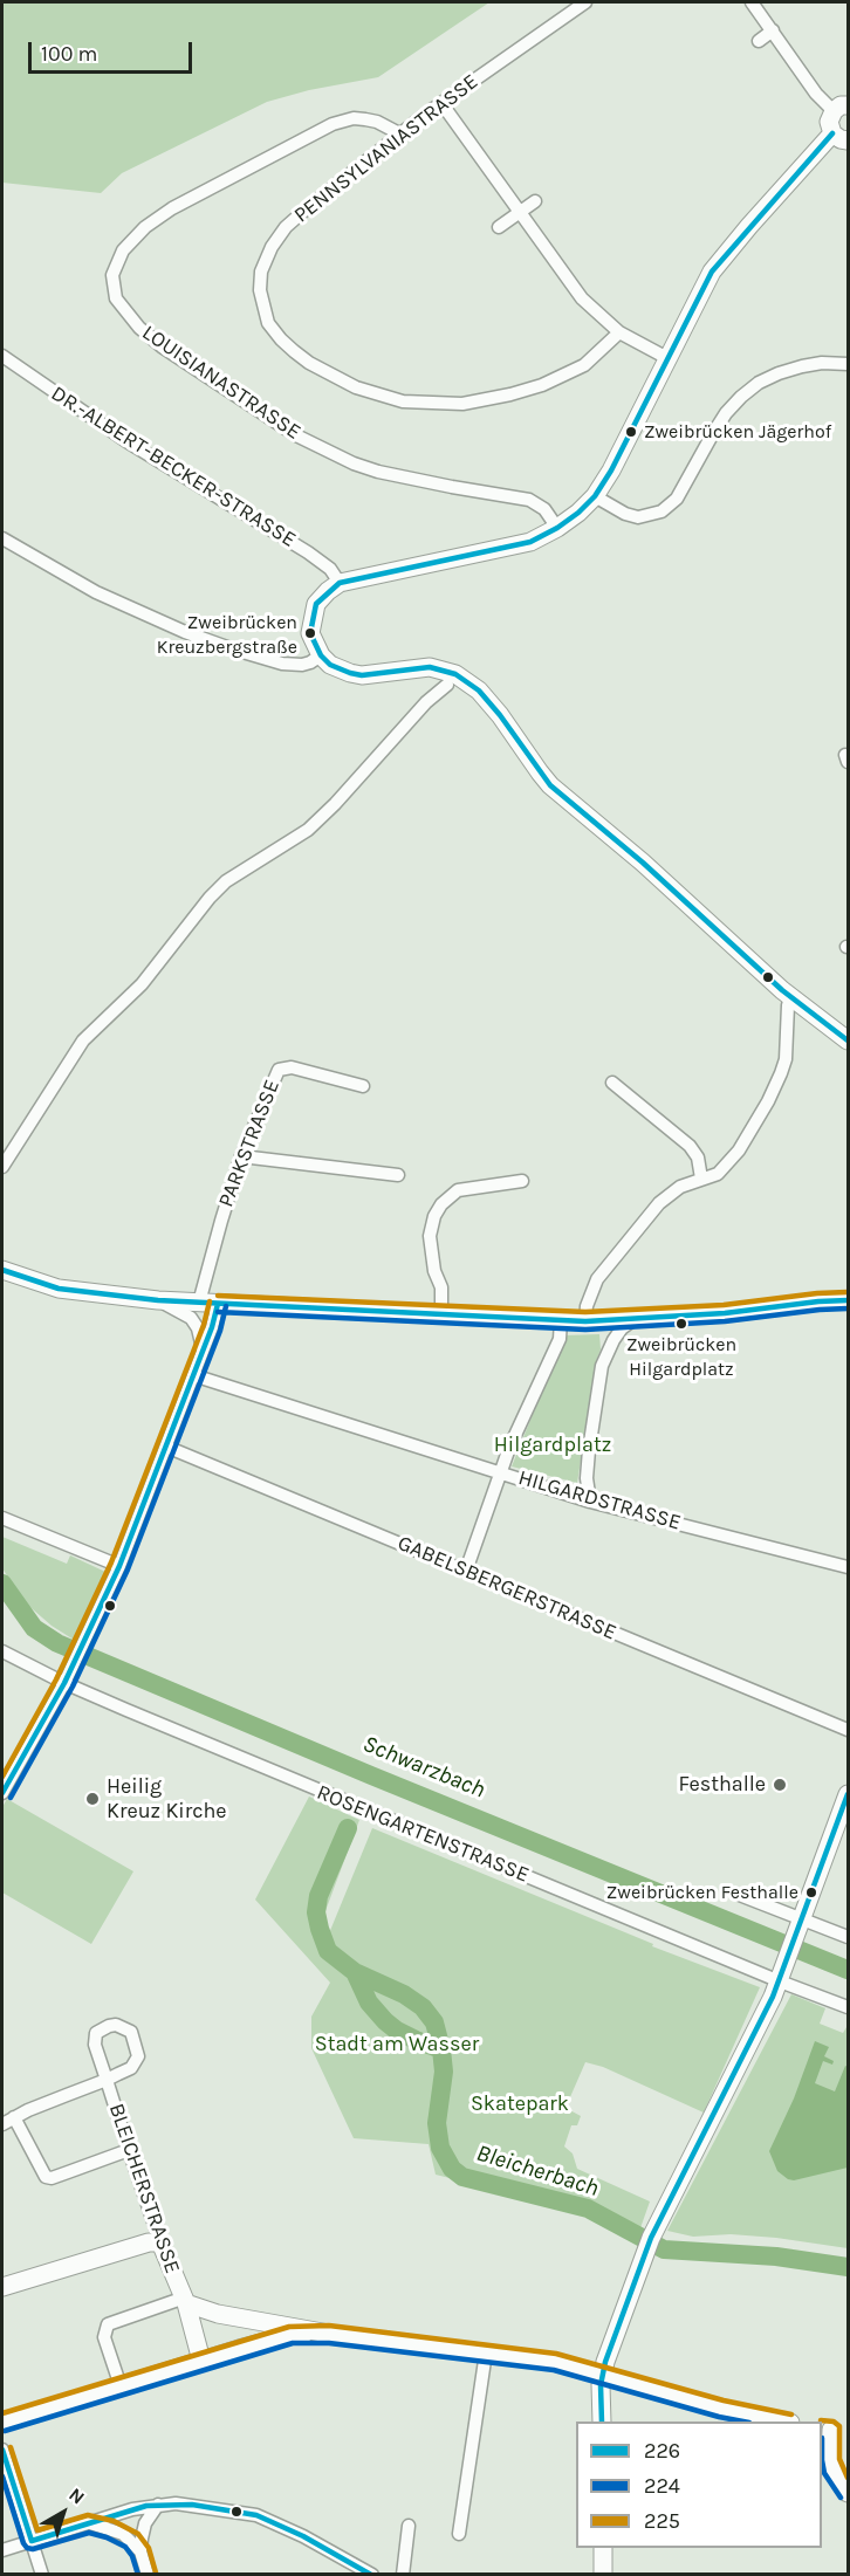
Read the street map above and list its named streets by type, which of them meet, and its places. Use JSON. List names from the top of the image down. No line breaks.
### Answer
{"streets":{"main road":["BLEICHERSTRASSE"],"street":["PENNSYLVANIASTRASSE","LOUISIANASTRASSE","DR.-ALBERT-BECKER-STRASSE","PARKSTRASSE","HILGARDSTRASSE","GABELSBERGERSTRASSE","ROSENGARTENSTRASSE"]},"crossings":[["PENNSYLVANIASTRASSE","LOUISIANASTRASSE"]],"water":["Schwarzbach","Bleicherbach"],"parks":["Hilgardplatz","Stadt am Wasser","Skatepark"],"places":["Zweibrücken Jägerhof","Zweibrücken Kreuzbergstraße","Zweibrücken Hilgardplatz","Festhalle","Heilig Kreuz Kirche","Zweibrücken Festhalle"],"lines":["transit line 226","transit line 225","transit line 224"],"legend":["226","224","225"],"scale_bar":"100 m","north":"top right"}
